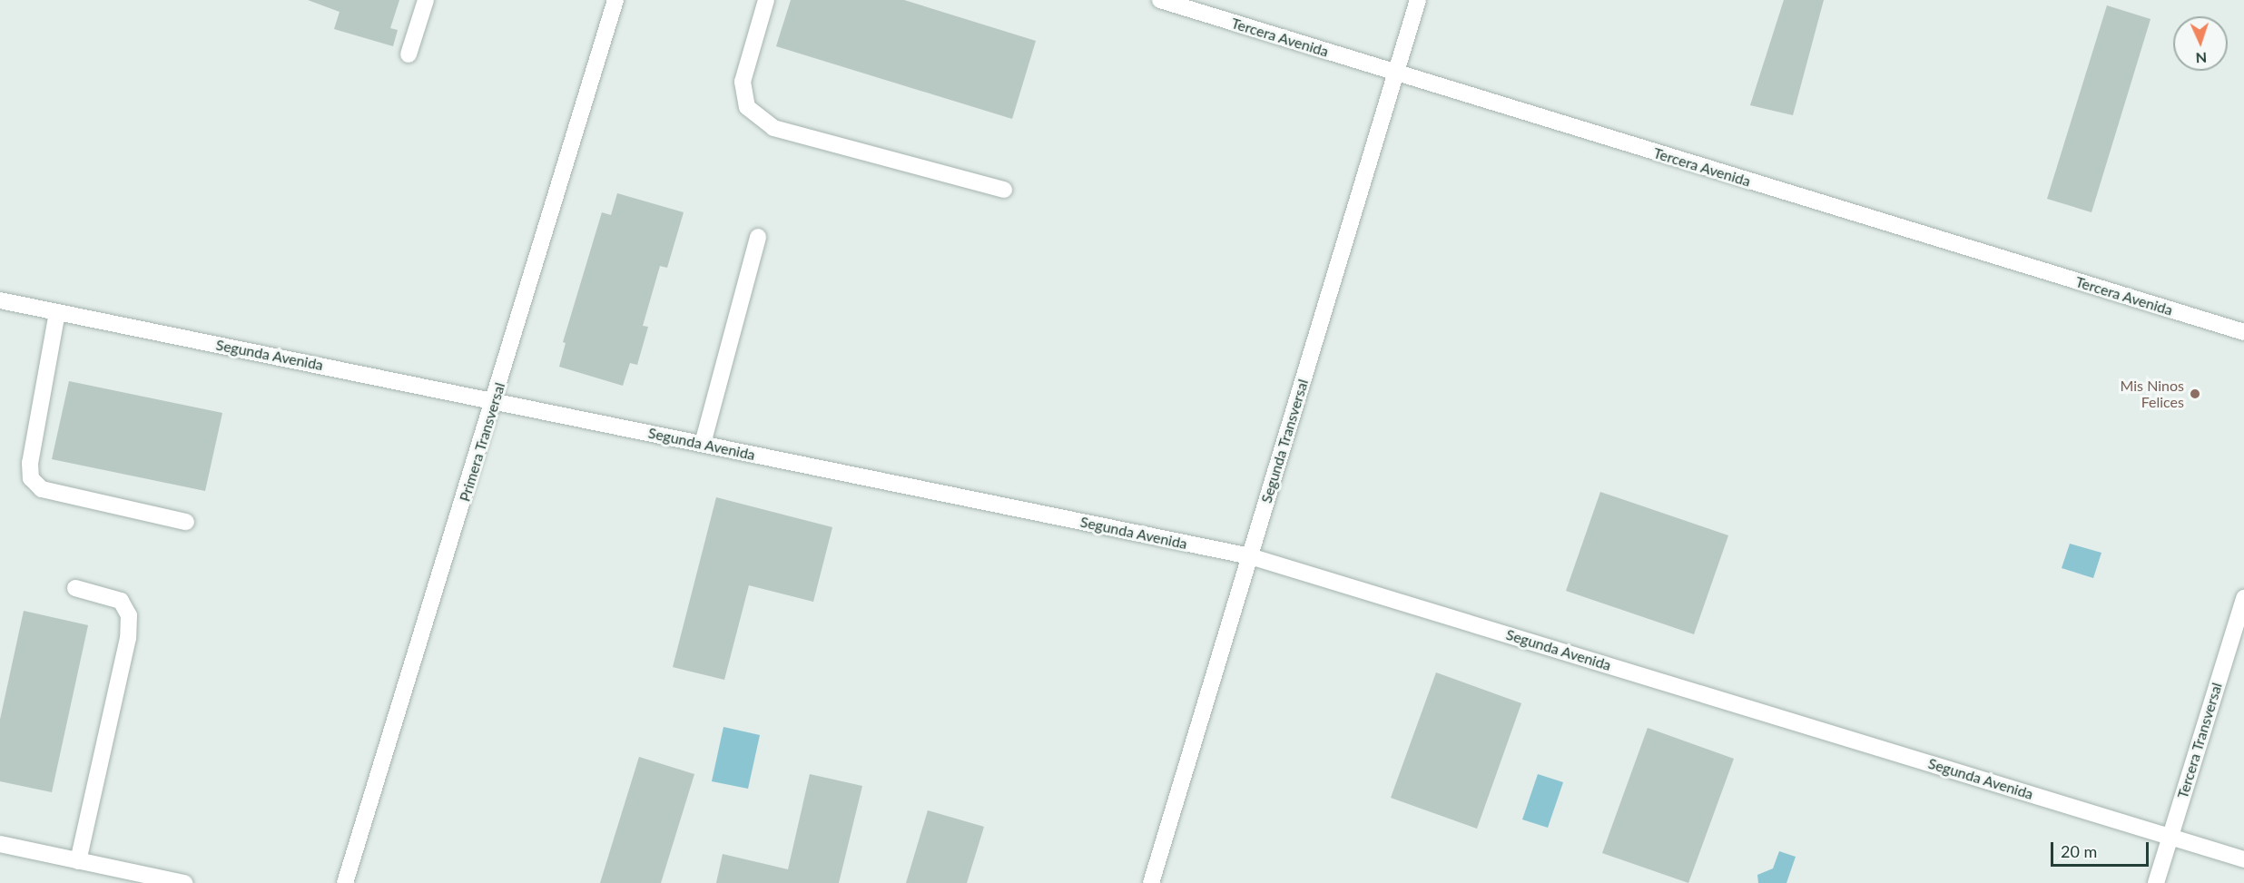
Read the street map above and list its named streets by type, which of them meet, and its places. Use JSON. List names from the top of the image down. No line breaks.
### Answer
{"streets":{"street":["Tercera Avenida","Segunda Avenida","Segunda Transversal","Primera Transversal","Tercera Transversal"]},"crossings":[["Tercera Avenida","Segunda Transversal"],["Segunda Avenida","Segunda Transversal"],["Segunda Avenida","Primera Transversal"],["Segunda Avenida","Tercera Transversal"]],"places":["Mis Ninos Felices"],"scale_bar":"20 m","north":"bottom"}
